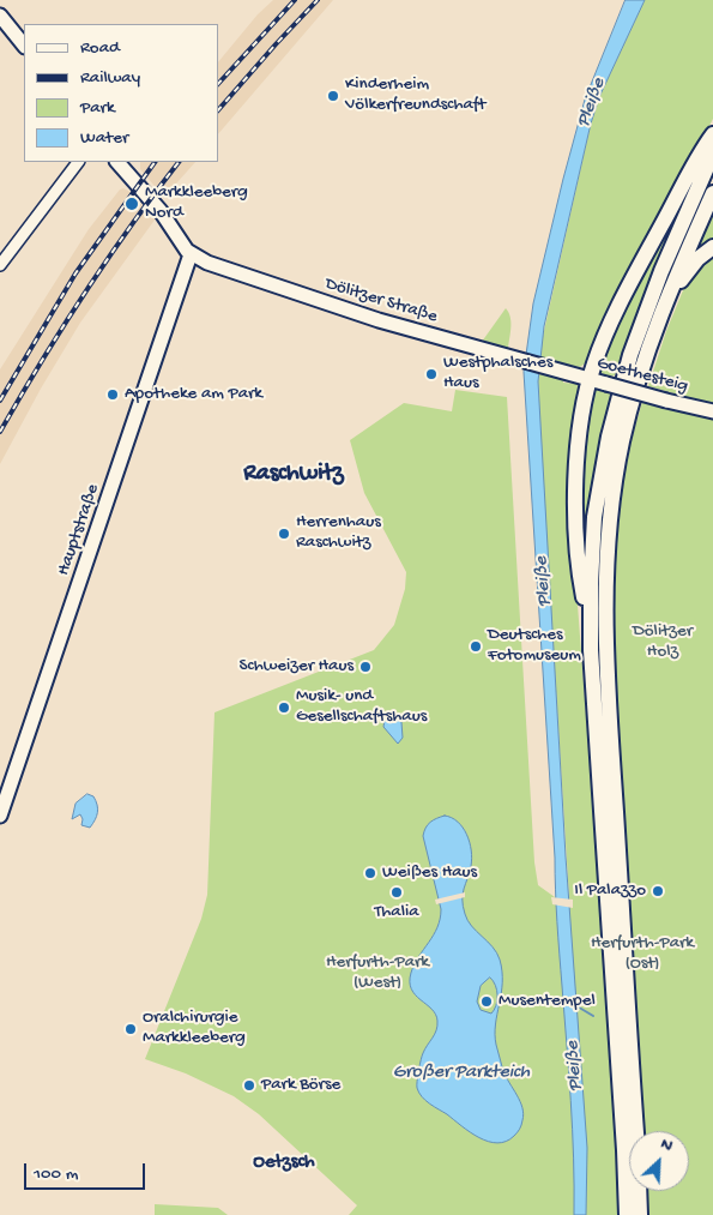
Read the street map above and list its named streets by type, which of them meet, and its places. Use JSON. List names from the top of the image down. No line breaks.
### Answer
{"streets":{"main road":["Dölitzer Straße","Goethesteig","Hauptstraße"]},"crossings":[["Dölitzer Straße","Goethesteig"],["Dölitzer Straße","Hauptstraße"]],"districts":["Raschwitz","Oetzsch"],"water":["Pleiße","Großer Parkteich"],"parks":["Dölitzer Holz","Herfurth-Park (Ost)","Herfurth-Park (West)"],"places":["Kinderheim Völkerfreundschaft","Markkleeberg Nord","Westphalsches Haus","Apotheke am Park","Herrenhaus Raschwitz","Deutsches Fotomuseum","Schweizer Haus","Musik- und Gesellschaftshaus","Weißes Haus","Il Palazzo","Thalia","Musentempel","Oralchirurgie Markkleeberg","Park Börse"],"legend":["Road","Railway","Park","Water"],"scale_bar":"100 m","north":"top right"}
